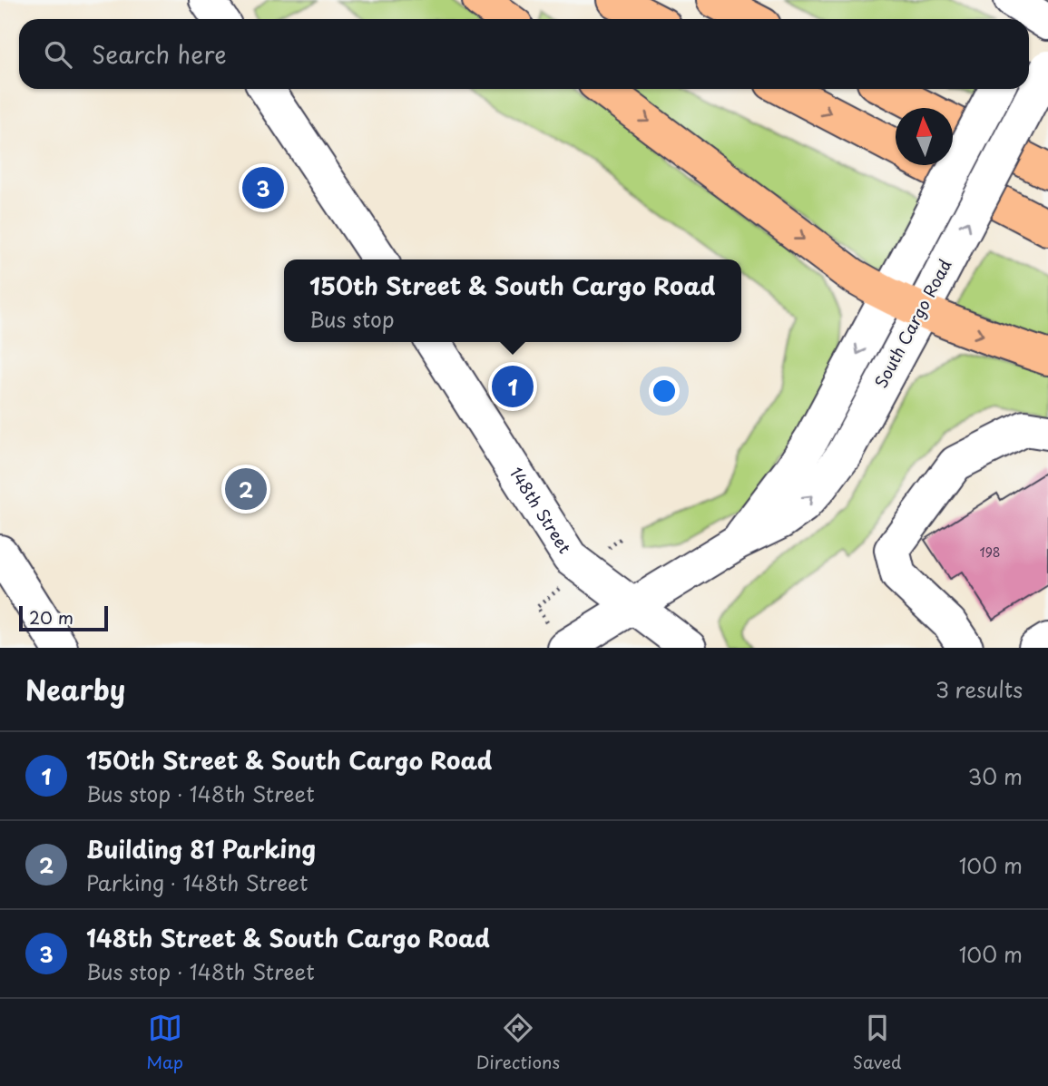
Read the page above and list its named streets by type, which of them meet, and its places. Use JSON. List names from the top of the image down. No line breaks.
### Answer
{"streets":{"street":["South Cargo Road","148th Street"]},"crossings":[["South Cargo Road","148th Street"]],"house_numbers":["198"],"scale_bar":"20 m","north":"top","page":{"search":"Search here","pins":["3","1","2"],"popup":["150th Street & South Cargo Road","Bus stop"],"scale":"20 m","heading":["Nearby","3 results"],"list":[{"mark":"1","name":"150th Street & South Cargo Road","note":"Bus stop · 148th Street","value":"30 m"},{"mark":"2","name":"Building 81 Parking","note":"Parking · 148th Street","value":"100 m"},{"mark":"3","name":"148th Street & South Cargo Road","note":"Bus stop · 148th Street","value":"100 m"}],"nav":["Map","Directions","Saved"]}}
